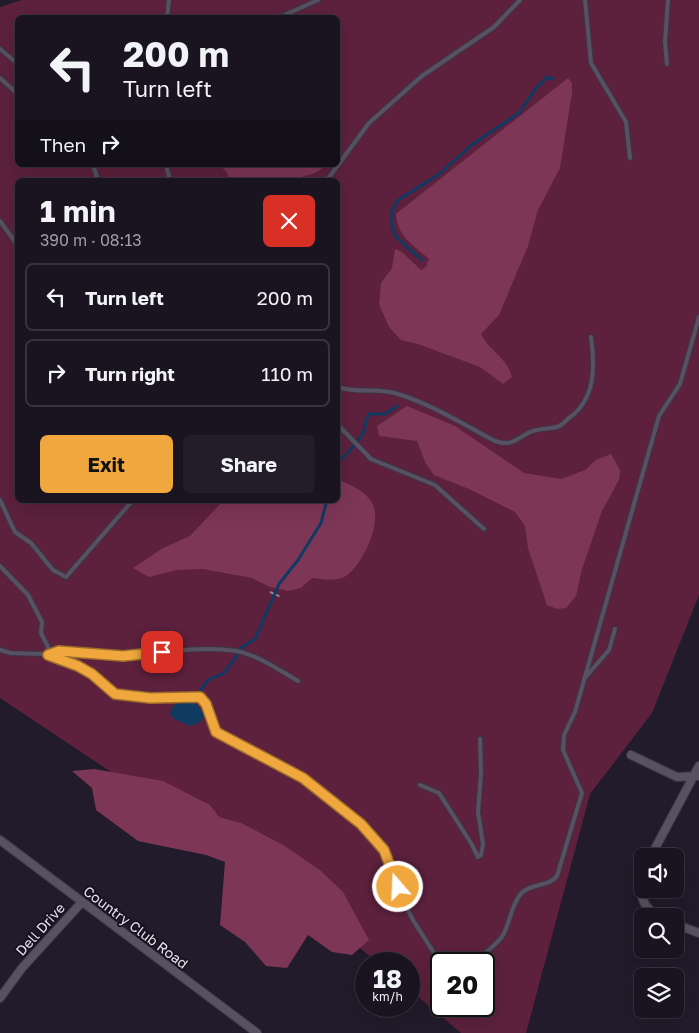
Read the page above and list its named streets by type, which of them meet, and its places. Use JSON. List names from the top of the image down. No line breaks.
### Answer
{"streets":{"street":["Country Club Road","Dell Drive"]},"crossings":[["Country Club Road","Dell Drive"]],"page":{"turn":["200 m","Turn left"],"then":"Then","heading":["1 min","390 m · 08:13"],"list":[{"name":"Turn left","value":"200 m"},{"name":"Turn right","value":"110 m"}],"buttons":["Exit","Share"],"speed":"18 km/h","limit":"20"}}
